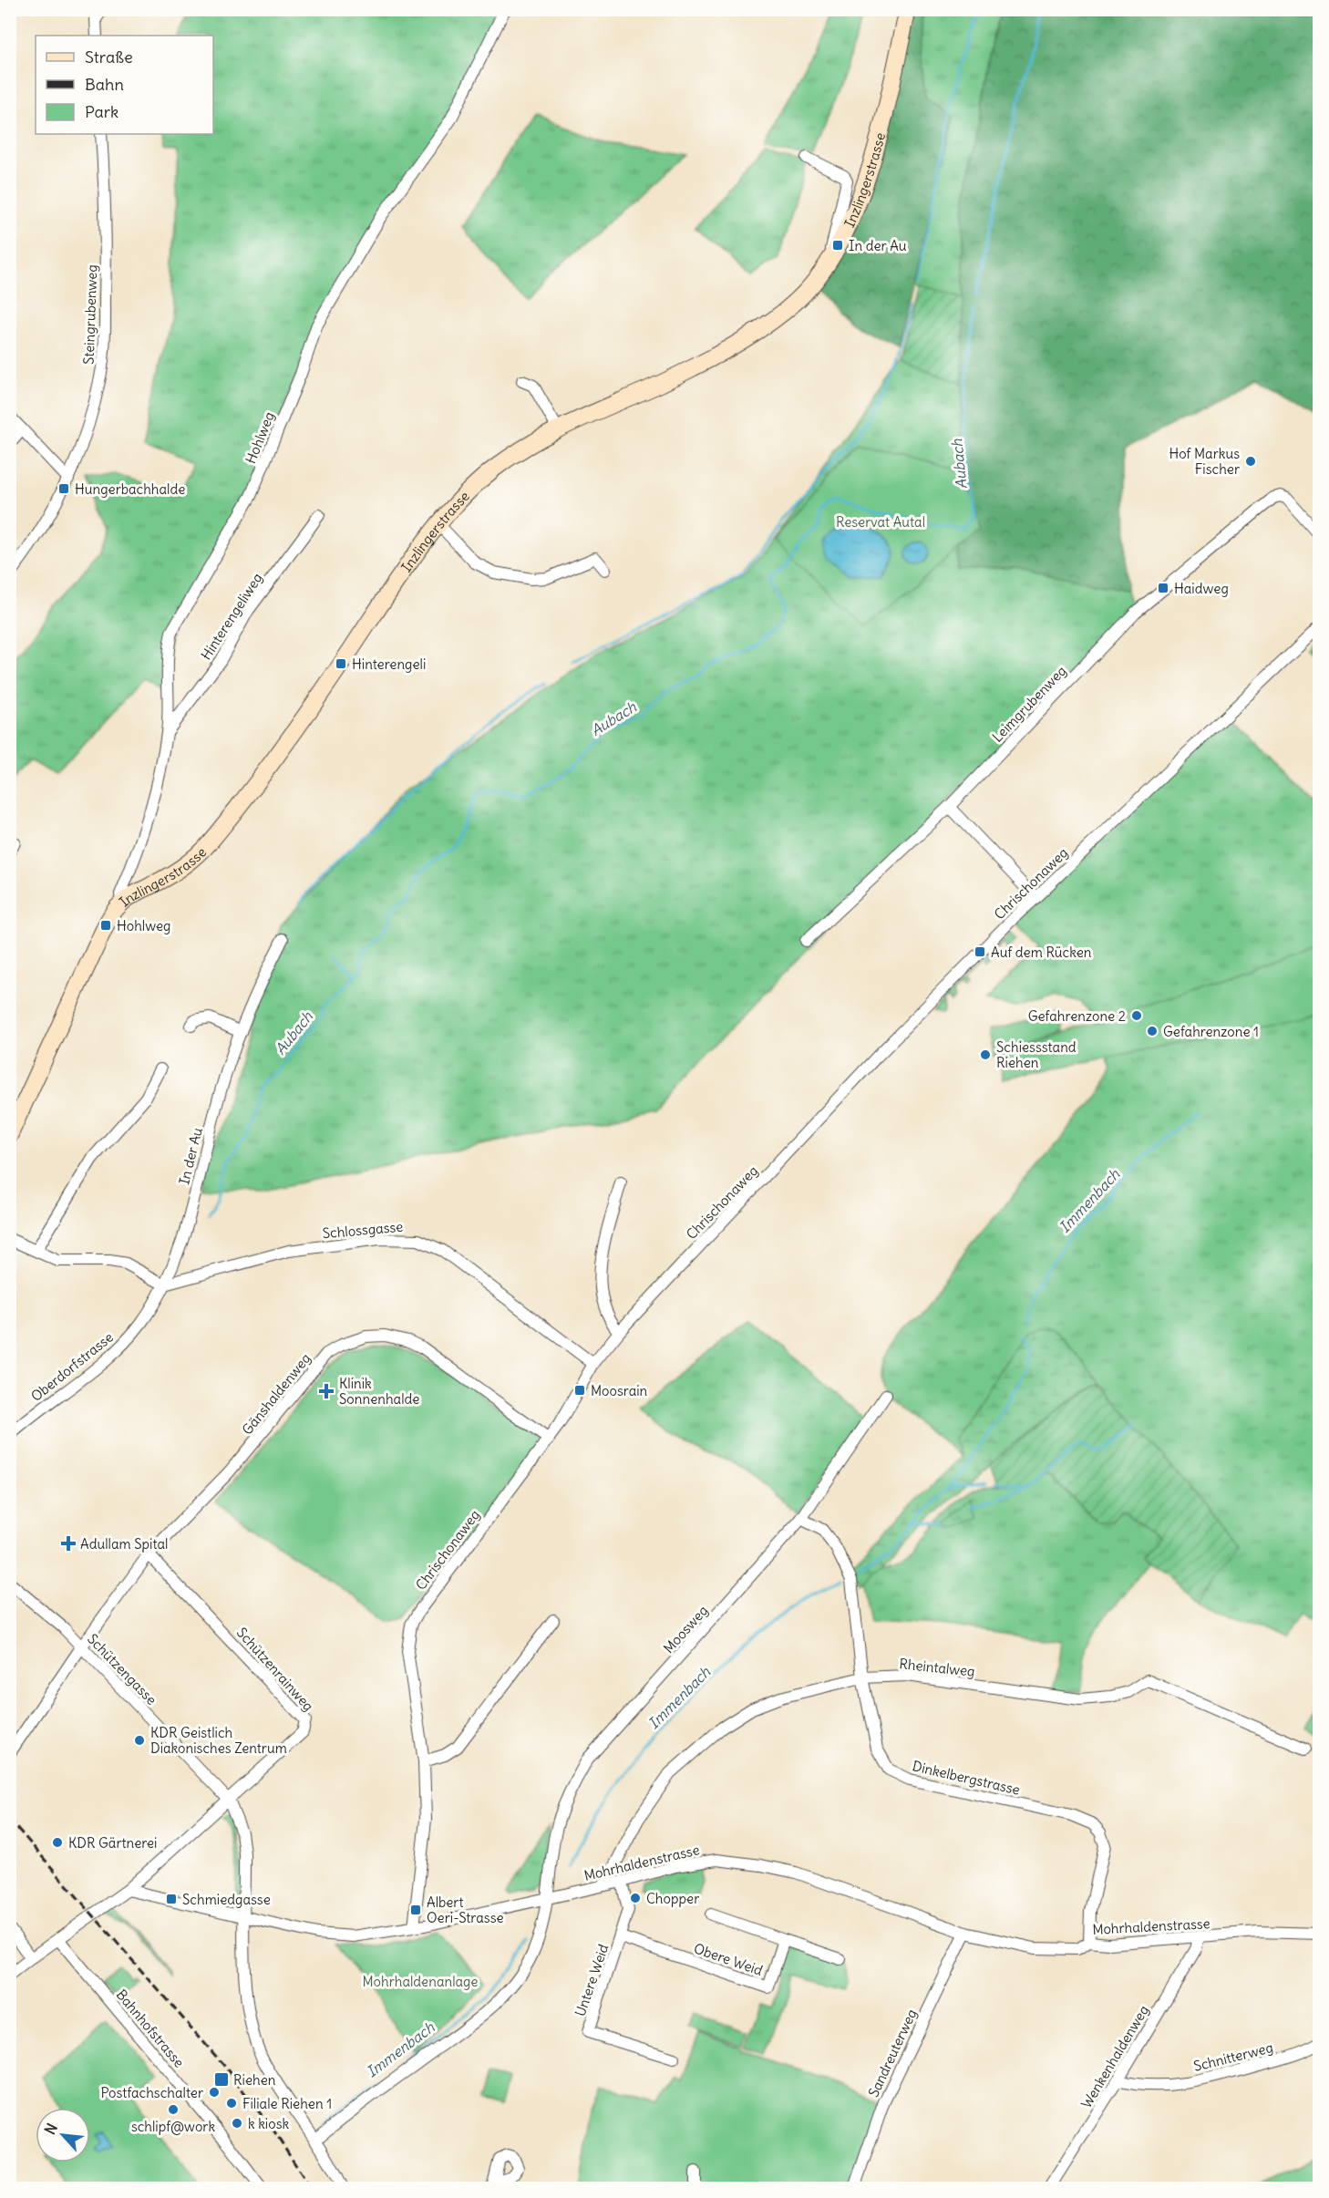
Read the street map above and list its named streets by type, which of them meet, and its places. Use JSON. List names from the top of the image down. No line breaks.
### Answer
{"streets":{"street":["Inzlingerstrasse","Steingrubenweg","Hohlweg","Hinterengeliweg","Leimgrubenweg","Chrischonaweg","In der Au","Schlossgasse","Oberdorfstrasse","Gänshaldenweg","Moosweg","Rheintalweg","Schützengasse","Schützenrainweg","Dinkelbergstrasse","Mohrhaldenstrasse","Obere Weid","Untere Weid","Bahnhofstrasse","Sandreuterweg","Wenkenhaldenweg","Schnitterweg"]},"crossings":[["Inzlingerstrasse","Hohlweg"],["Hohlweg","Hinterengeliweg"],["Chrischonaweg","Schlossgasse"],["Chrischonaweg","Gänshaldenweg"],["Chrischonaweg","Mohrhaldenstrasse"],["In der Au","Schlossgasse"],["In der Au","Oberdorfstrasse"],["Schlossgasse","Oberdorfstrasse"],["Gänshaldenweg","Schützengasse"],["Gänshaldenweg","Schützenrainweg"],["Moosweg","Schützengasse"],["Moosweg","Dinkelbergstrasse"],["Moosweg","Mohrhaldenstrasse"],["Rheintalweg","Dinkelbergstrasse"],["Rheintalweg","Mohrhaldenstrasse"],["Schützengasse","Schützenrainweg"],["Schützengasse","Mohrhaldenstrasse"],["Dinkelbergstrasse","Mohrhaldenstrasse"],["Mohrhaldenstrasse","Untere Weid"],["Mohrhaldenstrasse","Sandreuterweg"],["Mohrhaldenstrasse","Wenkenhaldenweg"],["Obere Weid","Untere Weid"],["Wenkenhaldenweg","Schnitterweg"]],"water":["Aubach","Immenbach"],"parks":["Reservat Autal","Mohrhaldenanlage"],"places":{"transit":["In der Au","Hungerbachhalde","Haidweg","Hinterengeli","Hohlweg","Auf dem Rücken","Moosrain","Schmiedgasse","Albert Oeri-Strasse","Riehen"],"other":["Hof Markus Fischer","Gefahrenzone 2","Gefahrenzone 1","Schiessstand Riehen","KDR Geistlich Diakonisches Zentrum","KDR Gärtnerei","Chopper","Postfachschalter","Filiale Riehen 1","schlipf@work","k kiosk"],"health":["Klinik Sonnenhalde","Adullam Spital"]},"legend":["Straße","Bahn","Park"],"north":"top left"}
